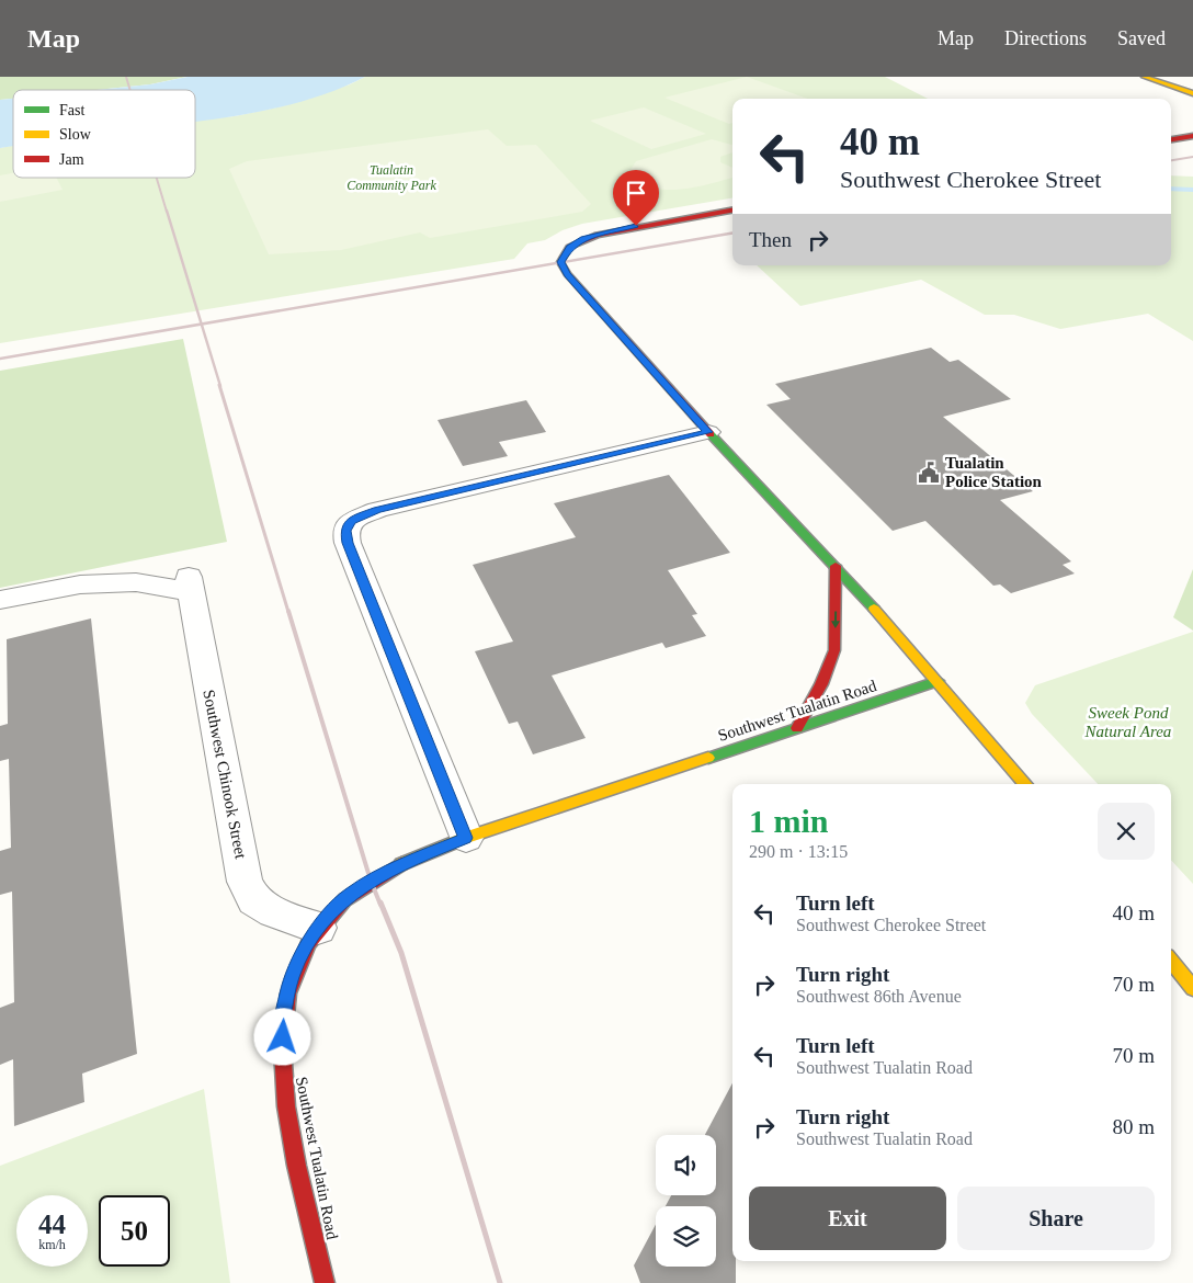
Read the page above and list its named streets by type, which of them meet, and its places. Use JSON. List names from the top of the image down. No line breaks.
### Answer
{"streets":{"main road":["Southwest Tualatin Road"],"street":["Southwest Chinook Street"]},"crossings":[["Southwest Tualatin Road","Southwest Chinook Street"]],"parks":["Tualatin Community Park","Sweek Pond Natural Area"],"places":{"public building":["Tualatin Police Station"]},"legend":["Fast","Slow","Jam"],"page":{"header":"Map","nav":["Map","Directions","Saved"],"turn":["40 m","Southwest Cherokee Street"],"then":"Then","heading":["1 min","290 m · 13:15"],"list":[{"name":"Turn left","note":"Southwest Cherokee Street","value":"40 m"},{"name":"Turn right","note":"Southwest 86th Avenue","value":"70 m"},{"name":"Turn left","note":"Southwest Tualatin Road","value":"70 m"},{"name":"Turn right","note":"Southwest Tualatin Road","value":"80 m"}],"buttons":["Exit","Share"],"speed":"44 km/h","limit":"50"}}
